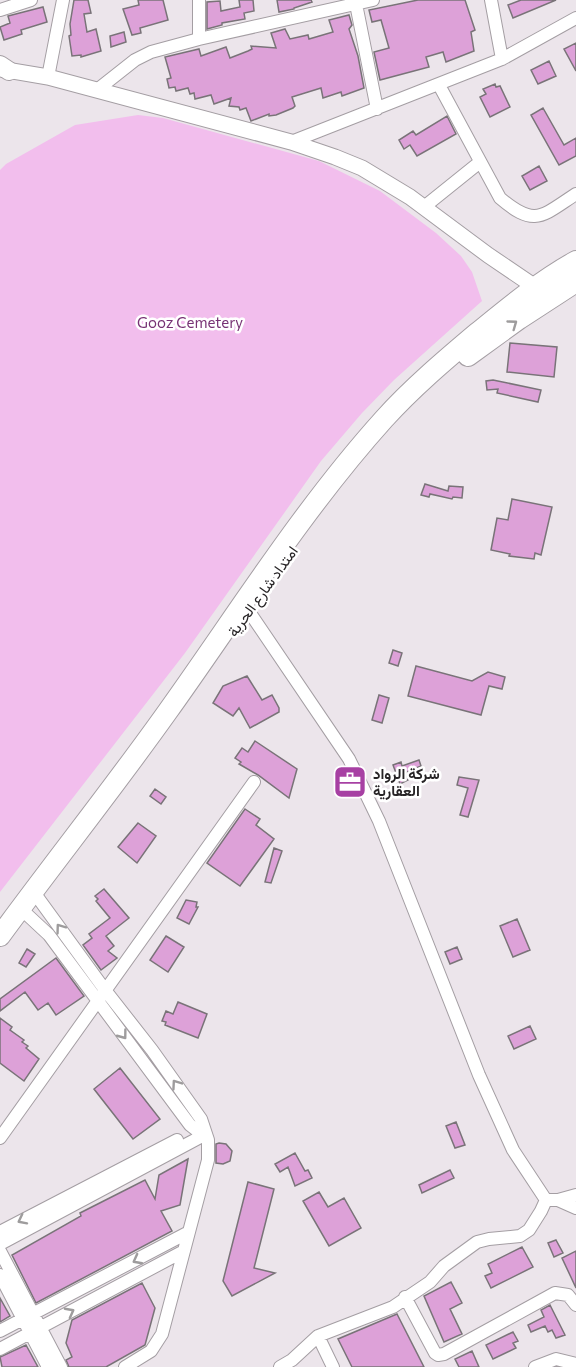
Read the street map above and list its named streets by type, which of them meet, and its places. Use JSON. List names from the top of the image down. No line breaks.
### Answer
{"streets":{"main road":["امتداد شارع الحرية"]},"parks":["Gooz Cemetery"],"places":{"office":["شركة الرواد العقارية"]}}
